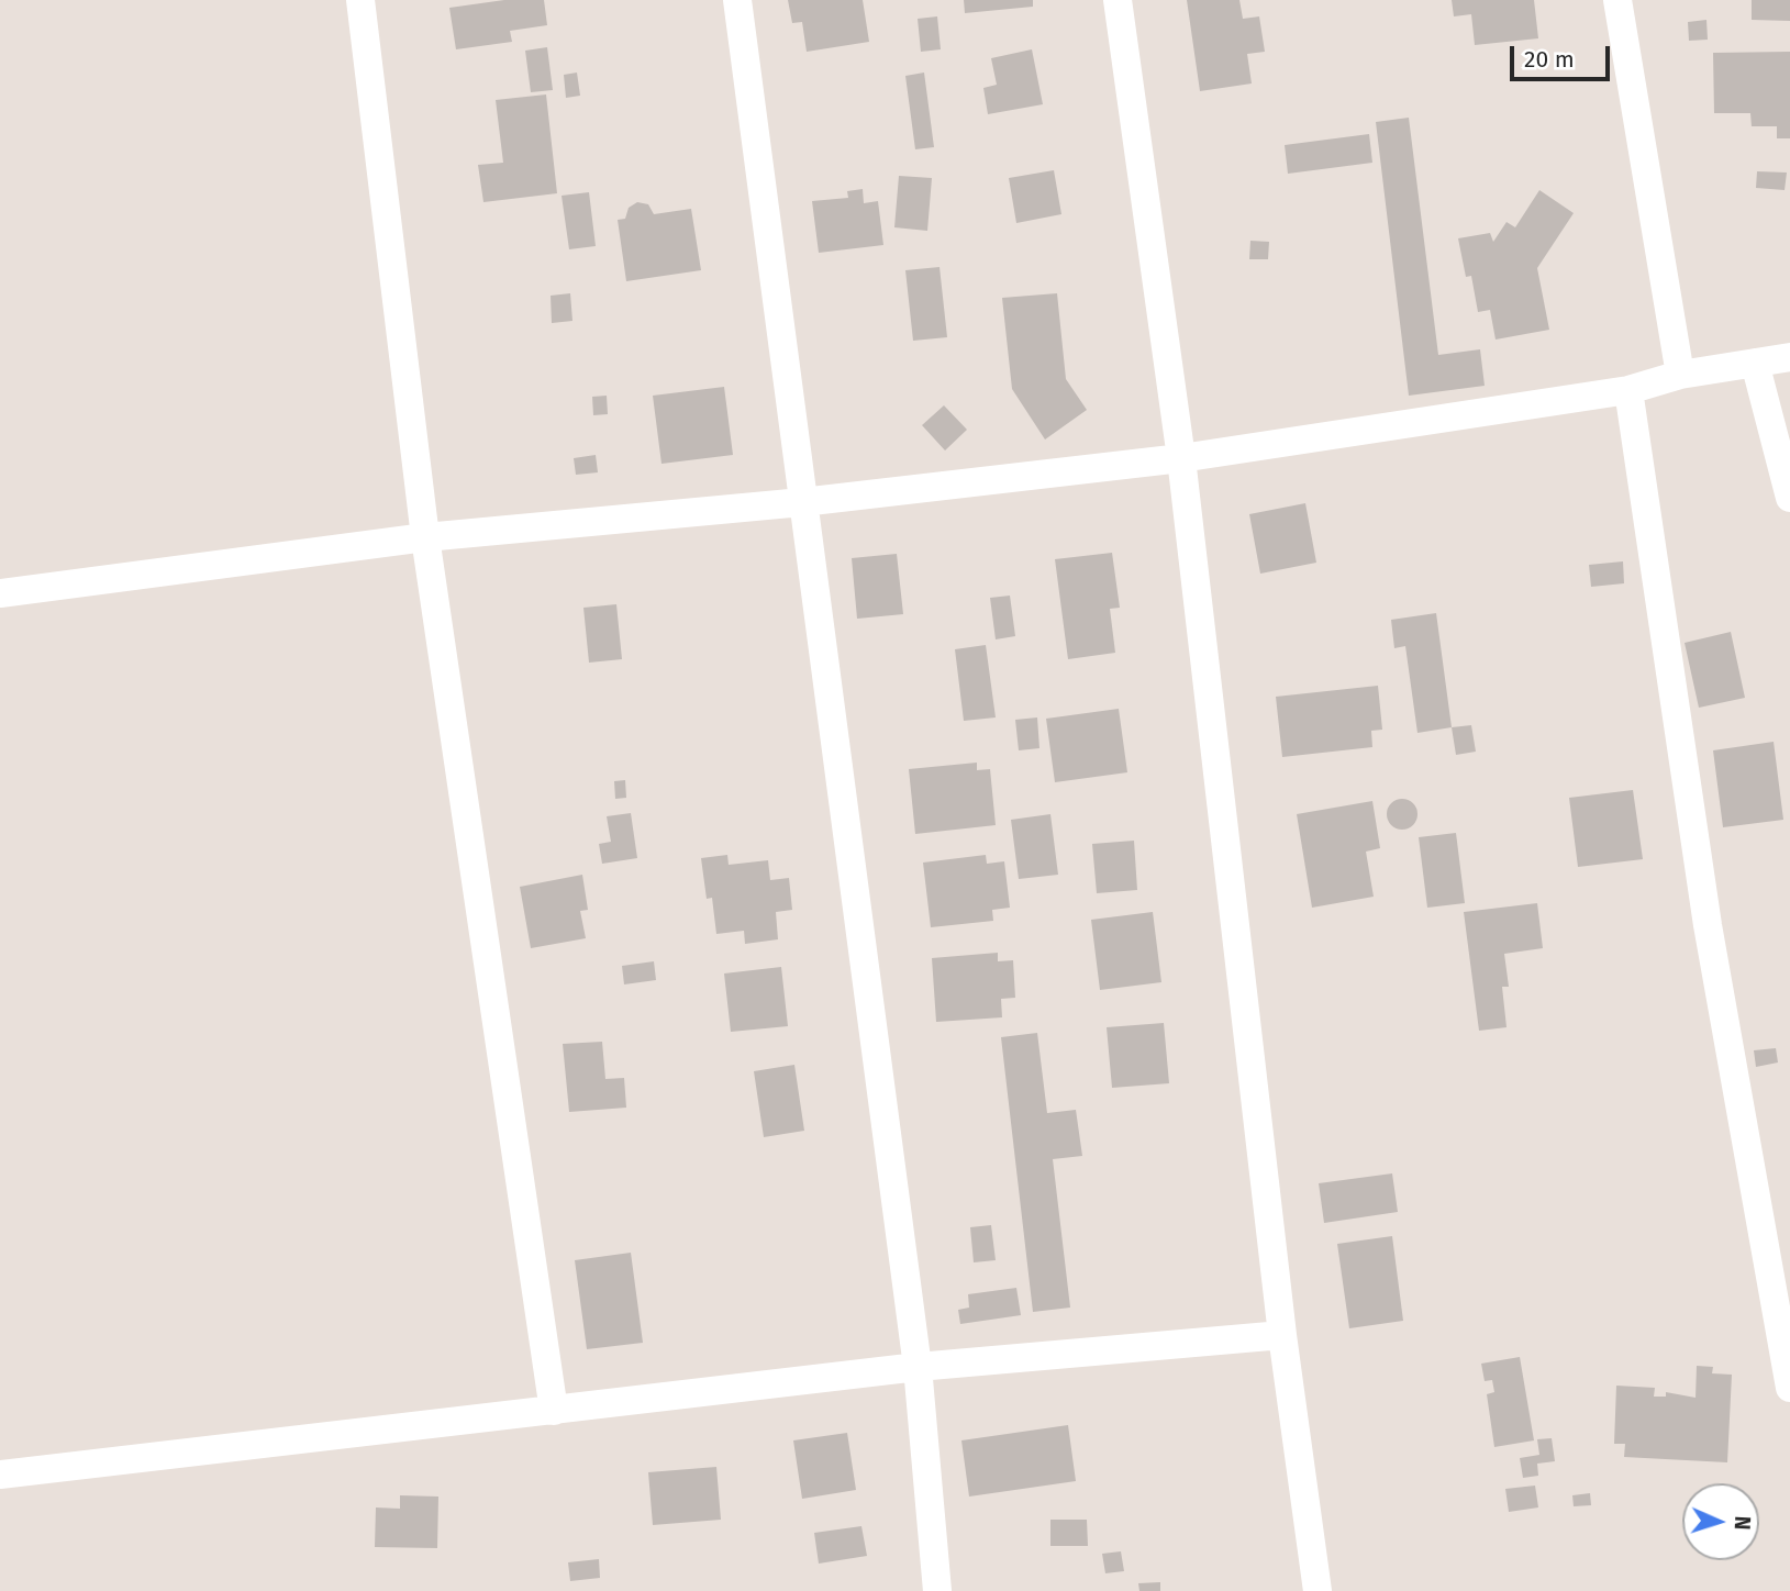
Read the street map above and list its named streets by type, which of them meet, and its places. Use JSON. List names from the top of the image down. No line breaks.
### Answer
{"scale_bar":"20 m","north":"right"}
